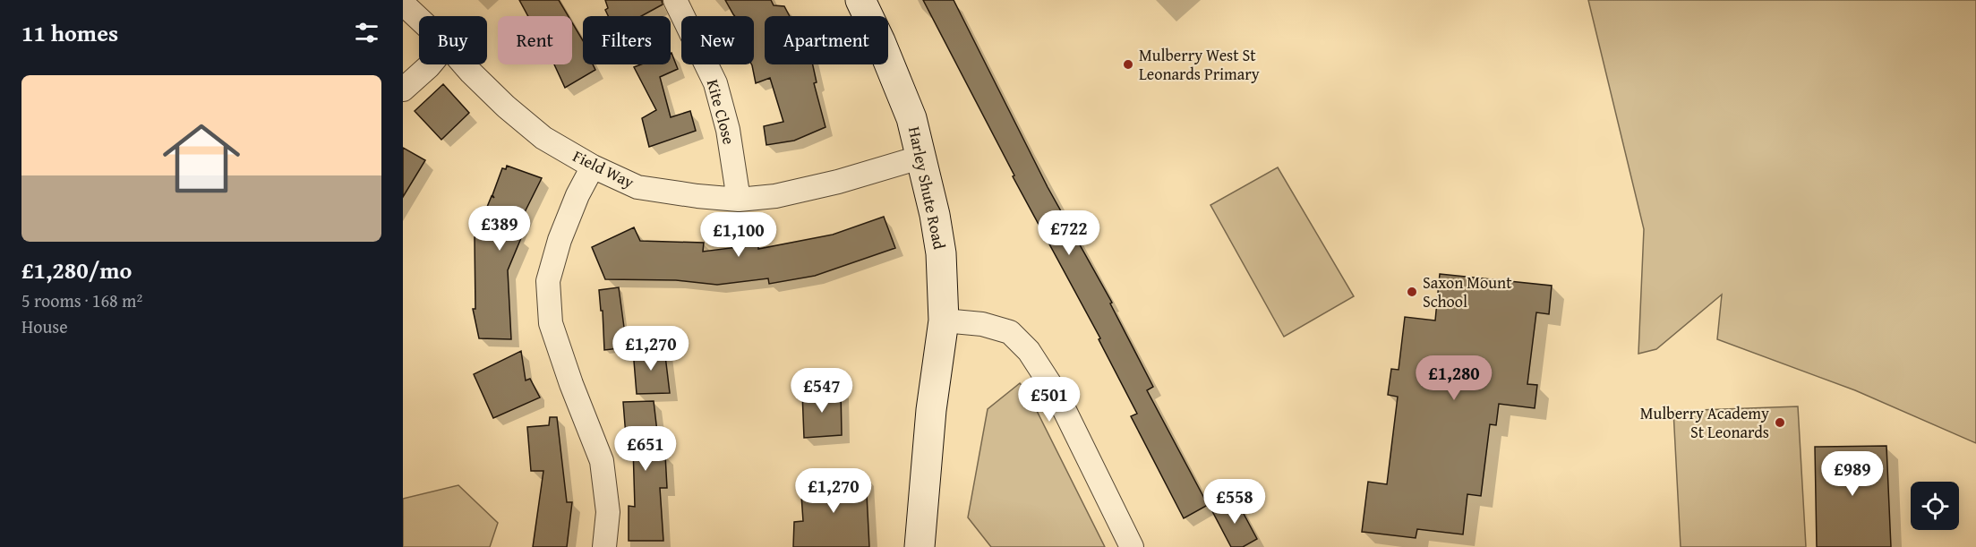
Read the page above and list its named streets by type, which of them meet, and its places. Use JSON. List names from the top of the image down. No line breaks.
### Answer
{"streets":{"main road":["Harley Shute Road"],"street":["Kite Close","Field Way"]},"crossings":[["Kite Close","Field Way"],["Field Way","Harley Shute Road"]],"places":["Mulberry West St Leonards Primary","Saxon Mount School","Mulberry Academy St Leonards"],"page":{"heading":"11 homes","chip":["Buy","Rent","Filters","New","Apartment"],"list":[{"name":"£1,280/mo","note":"5 rooms · 168 m² · House"}],"price":["£389","£722","£1,100","£1,270","£1,280","£547","£501","£651","£989","£1,270","£558"]}}
